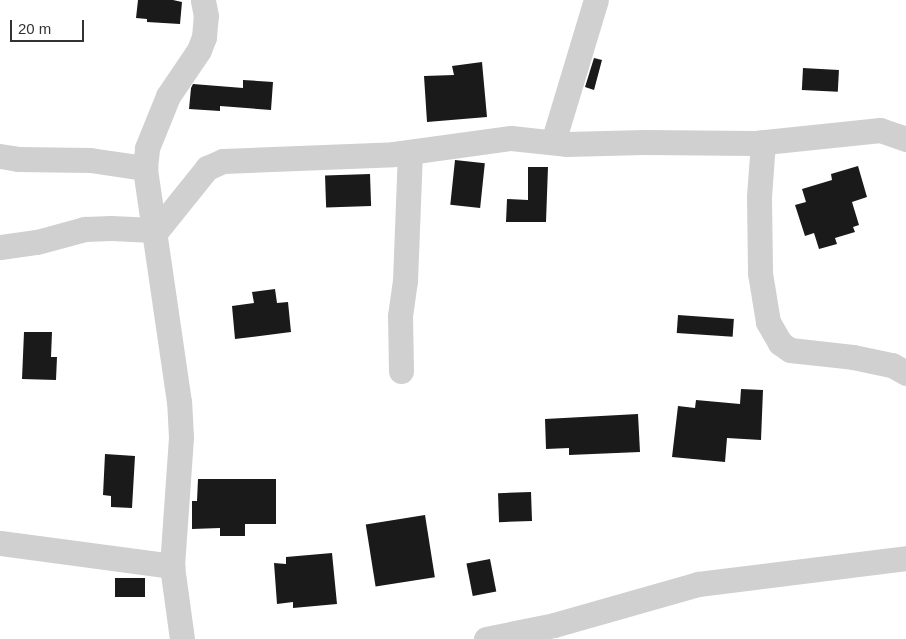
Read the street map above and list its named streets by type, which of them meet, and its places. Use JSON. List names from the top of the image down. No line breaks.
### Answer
{"scale_bar":"20 m"}
